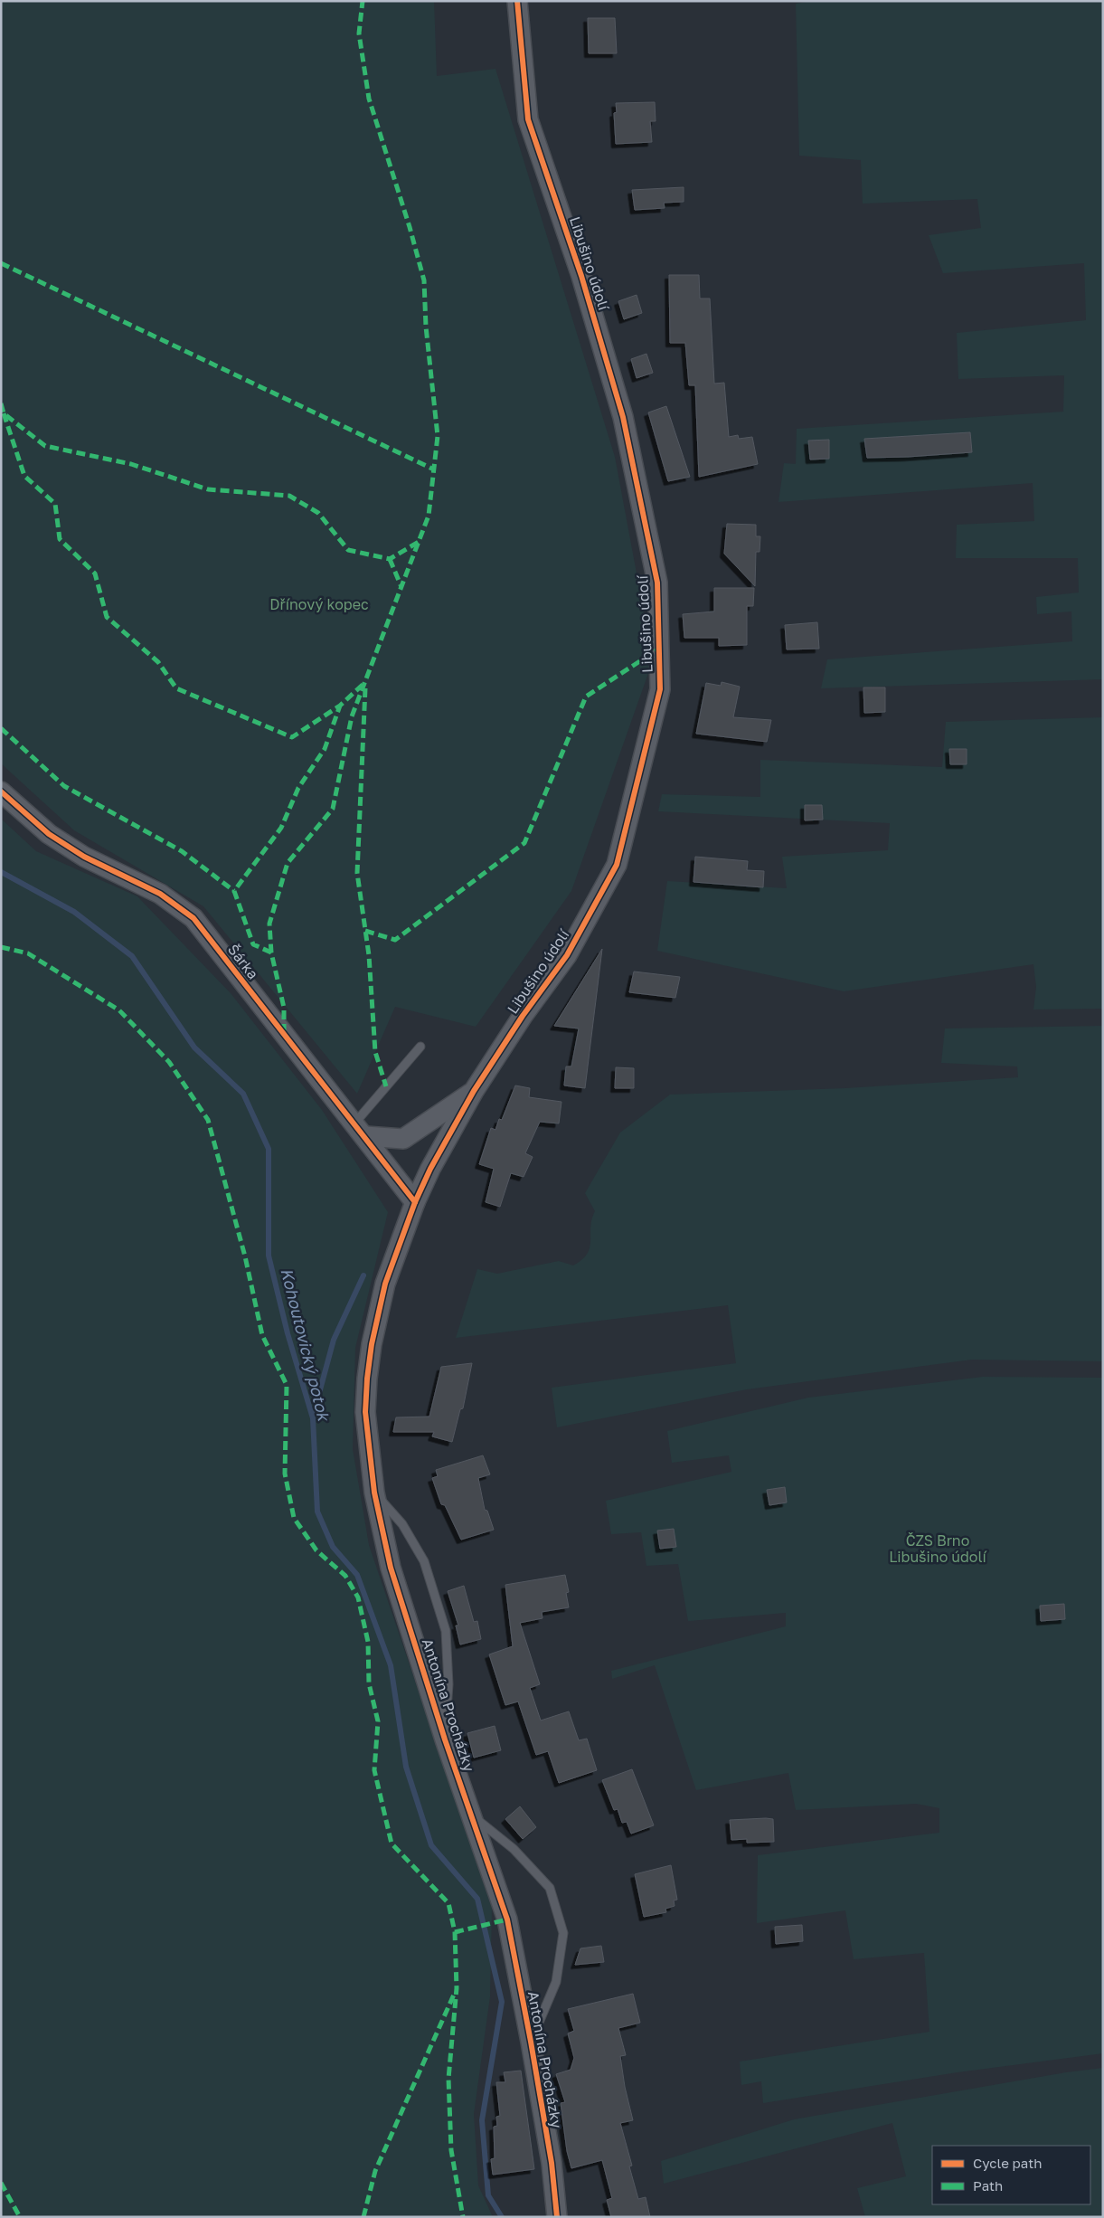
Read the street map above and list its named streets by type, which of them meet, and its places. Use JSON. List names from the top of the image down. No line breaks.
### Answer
{"streets":{"street":["Libušino údolí","Šárka","Antonína Procházky"]},"crossings":[["Libušino údolí","Šárka"],["Libušino údolí","Antonína Procházky"],["Šárka","Antonína Procházky"]],"water":["Kohoutovický potok"],"parks":["Dřínový kopec","ČZS Brno Libušino údolí"],"legend":["Cycle path","Path"]}
